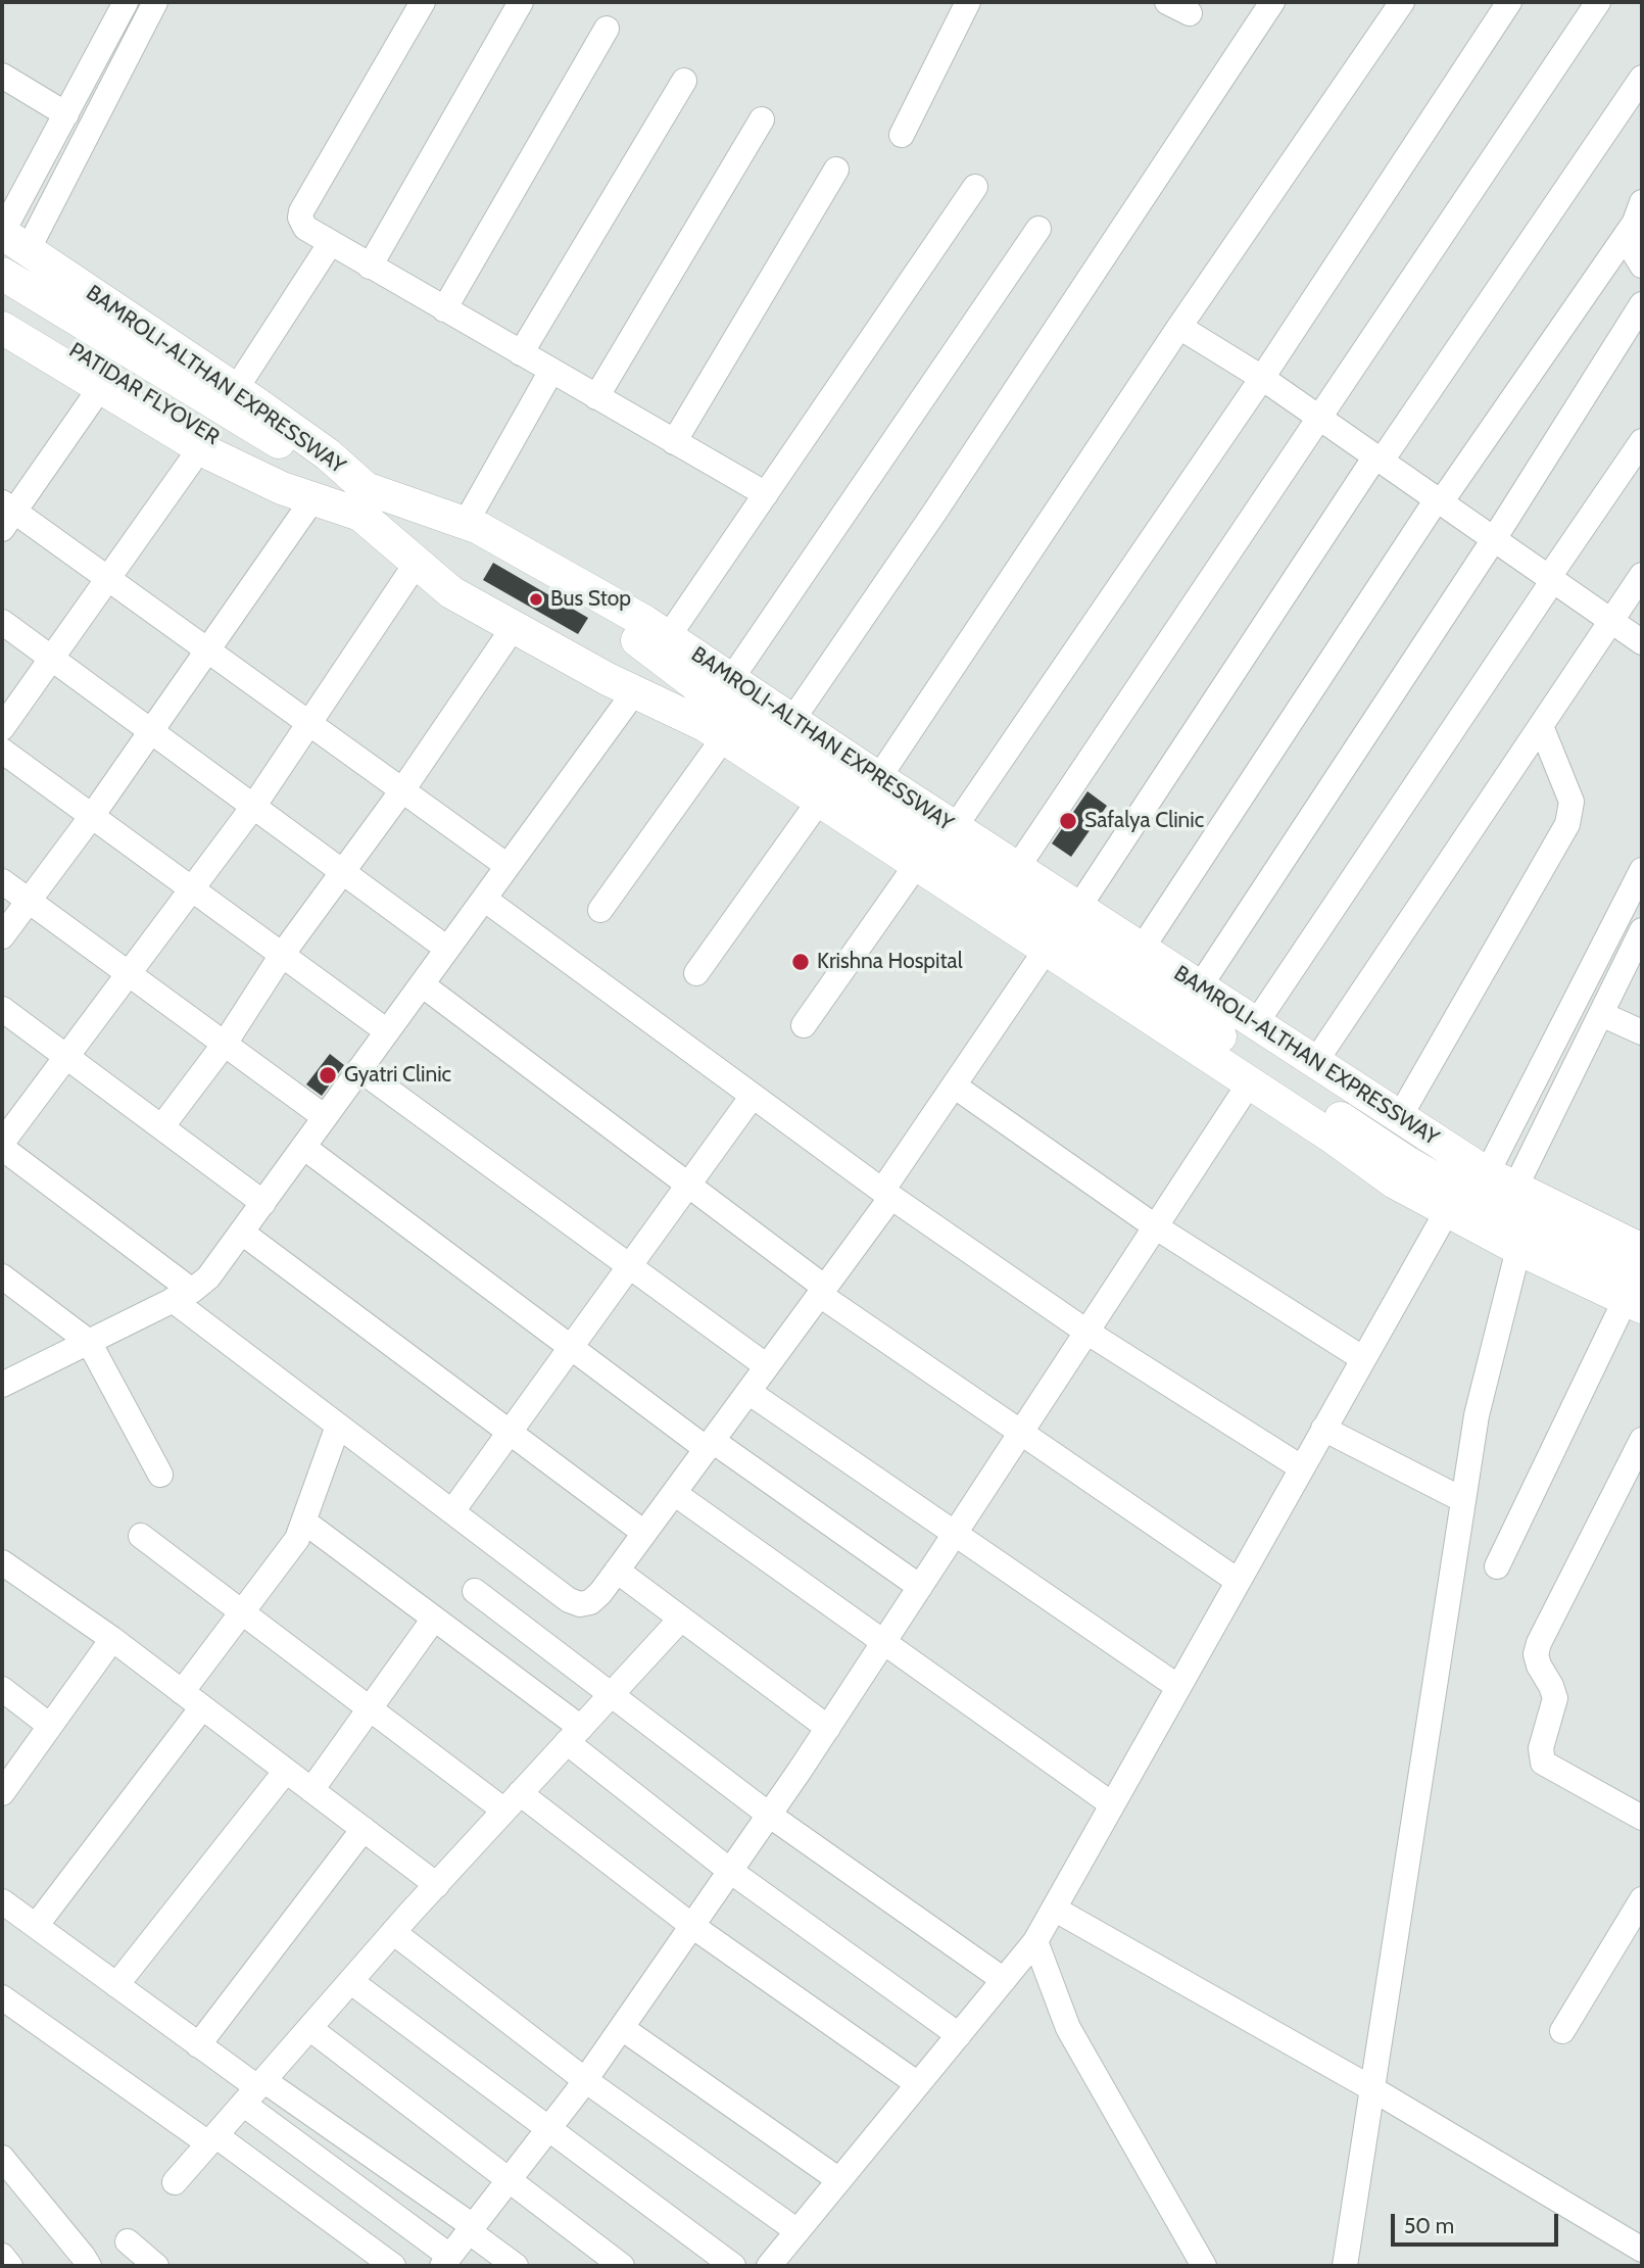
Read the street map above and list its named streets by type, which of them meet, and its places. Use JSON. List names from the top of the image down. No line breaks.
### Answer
{"streets":{"main road":["BAMROLI-ALTHAN EXPRESSWAY","PATIDAR FLYOVER"]},"crossings":[["BAMROLI-ALTHAN EXPRESSWAY","PATIDAR FLYOVER"]],"places":["Bus Stop","Safalya Clinic","Krishna Hospital","Gyatri Clinic"],"scale_bar":"50 m"}
